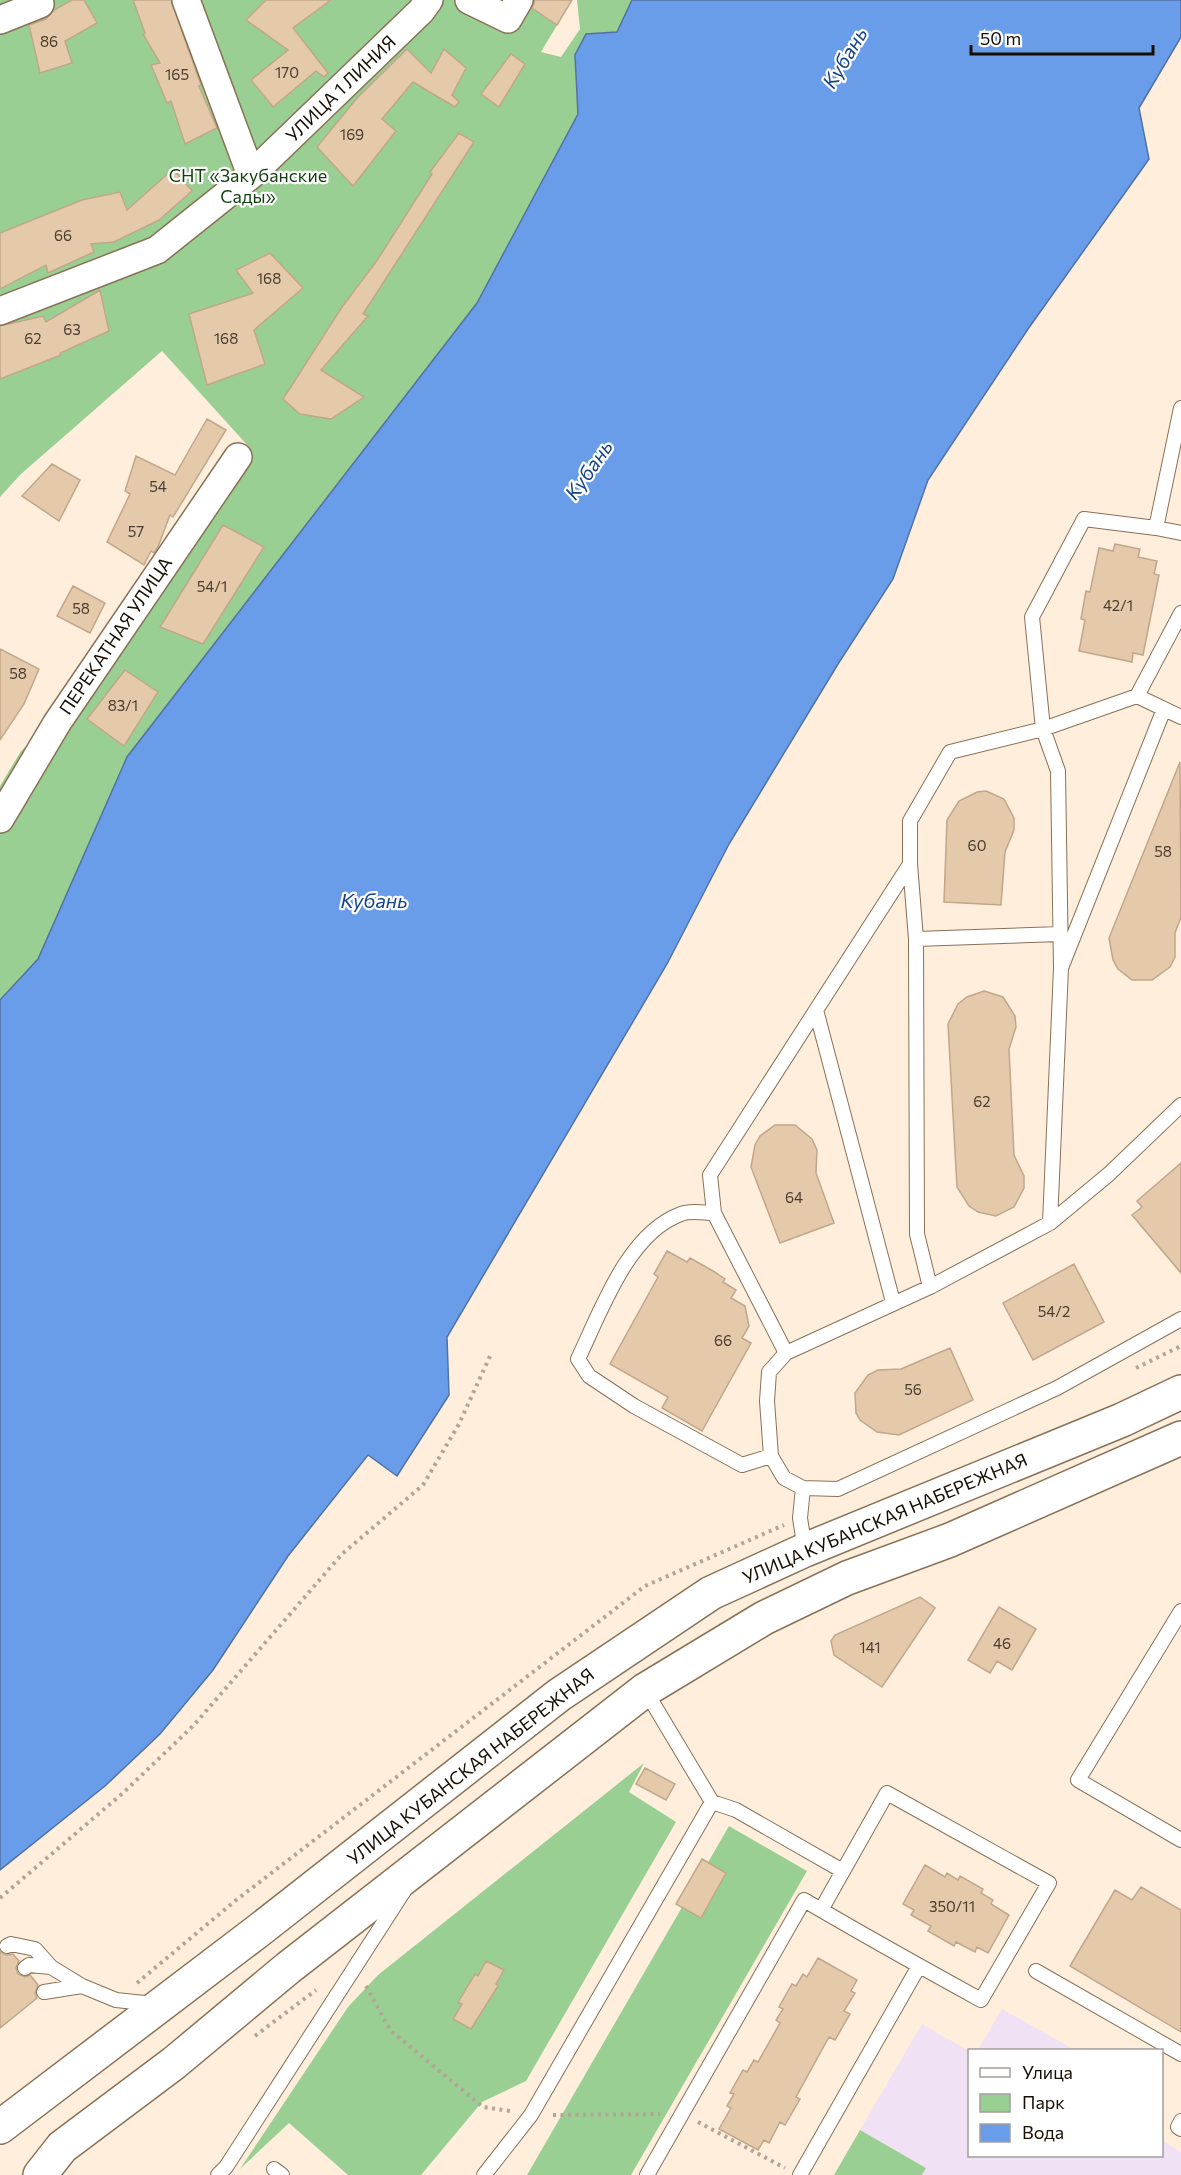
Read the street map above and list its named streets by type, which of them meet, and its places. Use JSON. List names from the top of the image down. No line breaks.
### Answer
{"streets":{"main road":["УЛИЦА КУБАНСКАЯ НАБЕРЕЖНАЯ"],"street":["УЛИЦА 1 ЛИНИЯ","ПЕРЕКАТНАЯ УЛИЦА"]},"water":["Кубань"],"parks":["СНТ «Закубанские Сады»"],"house_numbers":["86","170","165","169","66","168","63","62","168","54","57","54/1","42/1","58","58","83/1","60","58","62","64","54/2","66","56","46","141","350/11"],"legend":["Улица","Парк","Вода"],"scale_bar":"50 m"}
